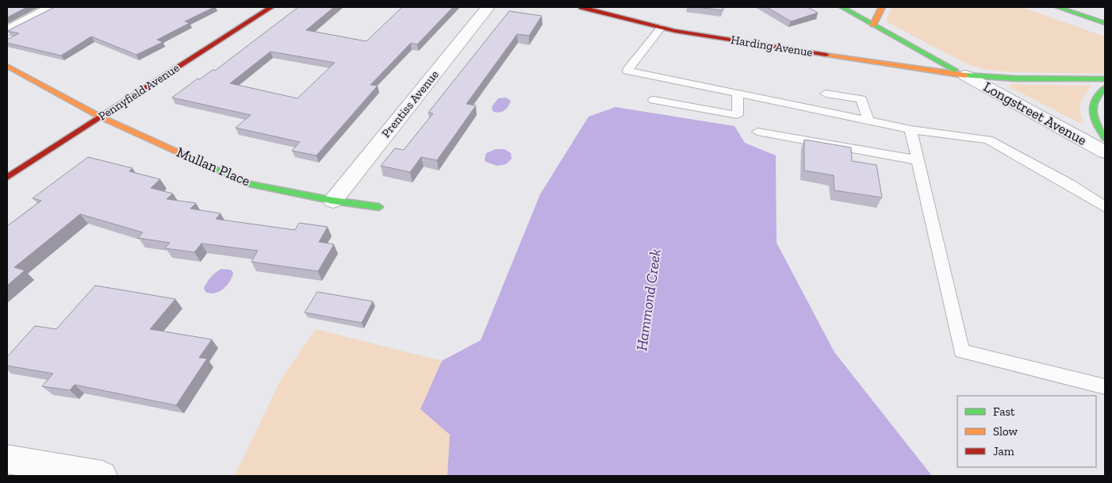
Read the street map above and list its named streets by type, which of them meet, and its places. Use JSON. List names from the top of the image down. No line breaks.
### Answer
{"streets":{"main road":["Harding Avenue","Pennyfield Avenue","Mullan Place"],"street":["Prentiss Avenue","Longstreet Avenue"]},"crossings":[["Harding Avenue","Longstreet Avenue"],["Pennyfield Avenue","Mullan Place"],["Prentiss Avenue","Mullan Place"]],"water":["Hammond Creek"],"legend":["Fast","Slow","Jam"]}
